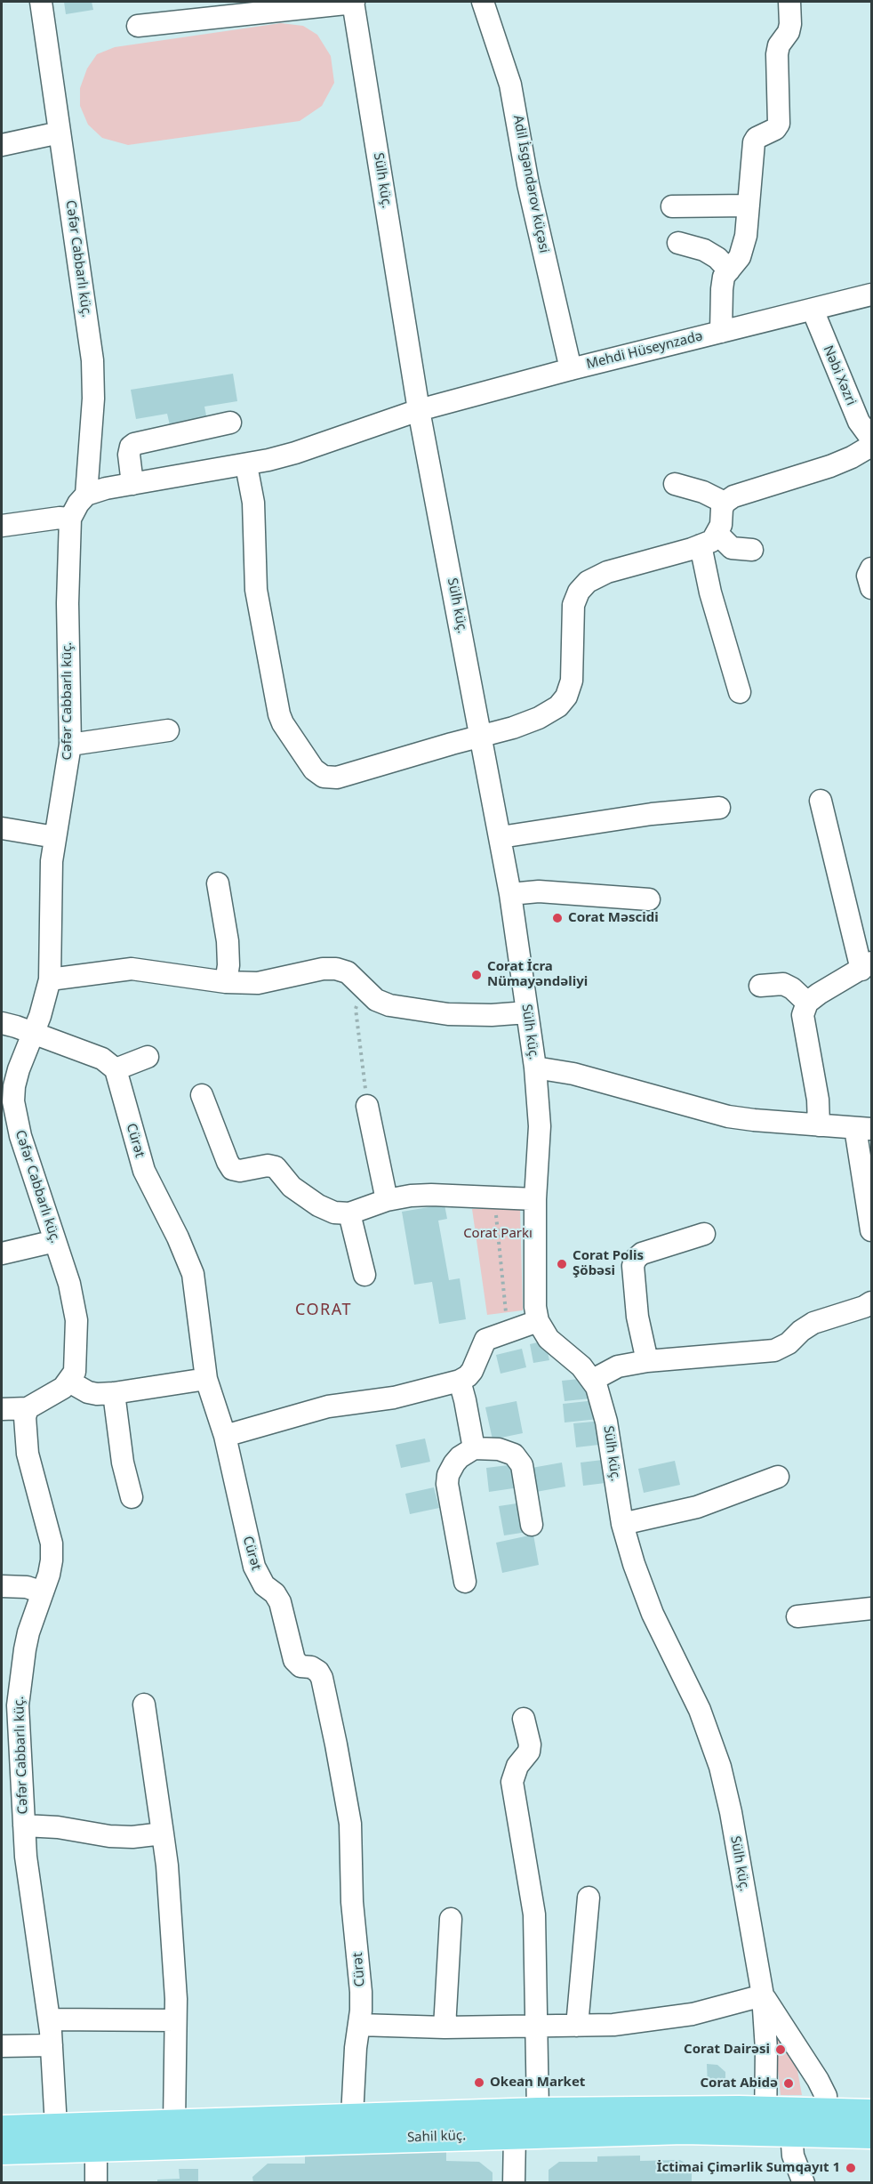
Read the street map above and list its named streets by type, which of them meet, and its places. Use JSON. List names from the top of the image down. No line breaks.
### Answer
{"streets":{"main road":["Sahil küç."],"street":["Sülh küç.","Adil İsgəndərov küçəsi","Cəfər Cabbarlı küç.","Mehdi Hüseynzadə","Nəbi Xəzri","Cürət"]},"crossings":[["Sülh küç.","Mehdi Hüseynzadə"],["Sülh küç.","Sahil küç."],["Adil İsgəndərov küçəsi","Mehdi Hüseynzadə"],["Cəfər Cabbarlı küç.","Mehdi Hüseynzadə"],["Cəfər Cabbarlı küç.","Sahil küç."],["Mehdi Hüseynzadə","Nəbi Xəzri"],["Cürət","Sahil küç."]],"districts":["CORAT"],"parks":["Corat Parkı"],"places":["Corat Məscidi","Corat İcra Nümayəndəliyi","Corat Polis Şöbəsi","Corat Dairəsi","Okean Market","Corat Abidə","İctimai Çimərlik Sumqayıt 1"]}
